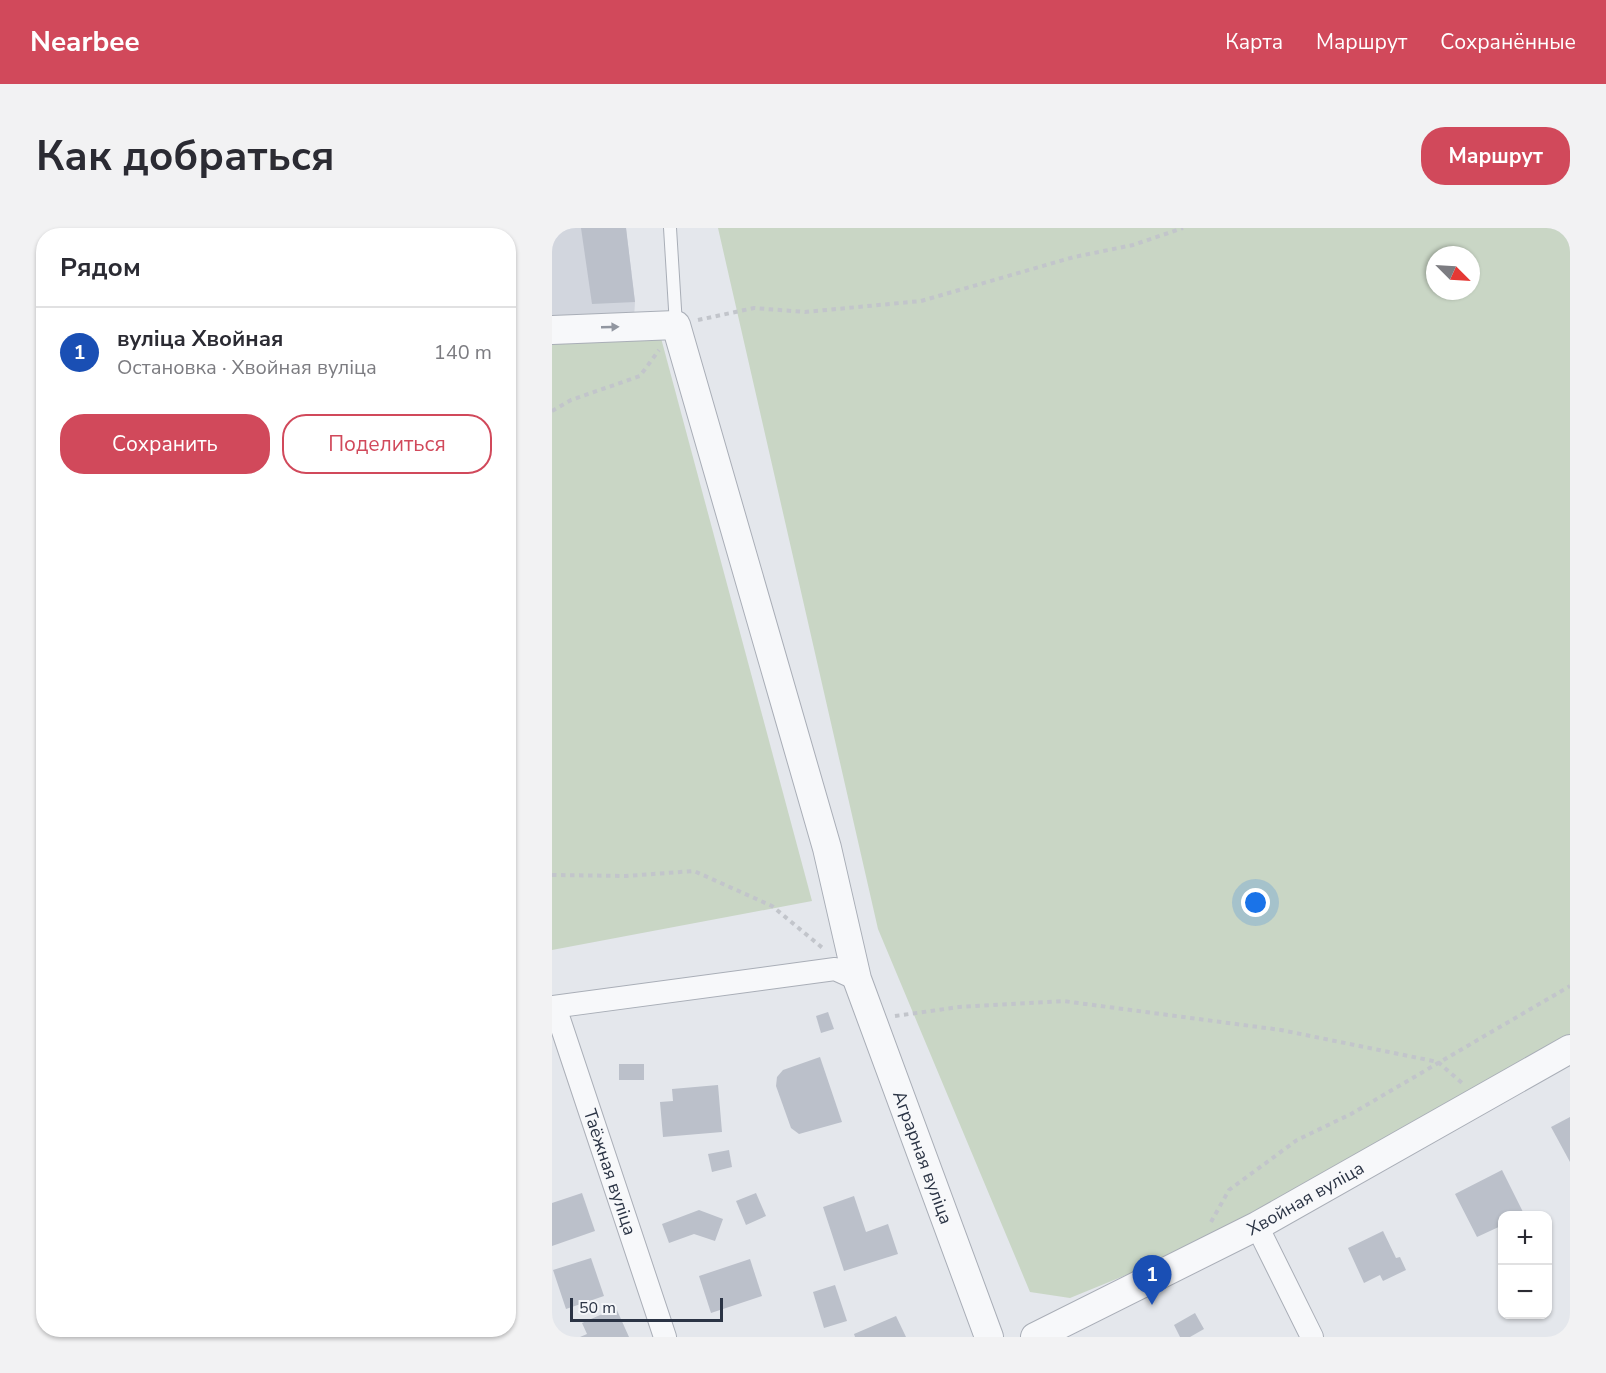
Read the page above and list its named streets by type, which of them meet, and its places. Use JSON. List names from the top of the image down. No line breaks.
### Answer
{"streets":{"street":["Аграрная вуліца","Таёжная вуліца","Хвойная вуліца"]},"scale_bar":"50 m","north":"bottom right","page":{"header":"Nearbee","nav":["Карта","Маршрут","Сохранённые"],"buttons":["Маршрут",["Сохранить","Поделиться"]],"title":"Как добраться","heading":"Рядом","list":[{"mark":"1","name":"вуліца Хвойная","note":"Остановка · Хвойная вуліца","value":"140 m"}],"map_buttons":["+","−"],"pins":"1","scale":"50 m"}}
